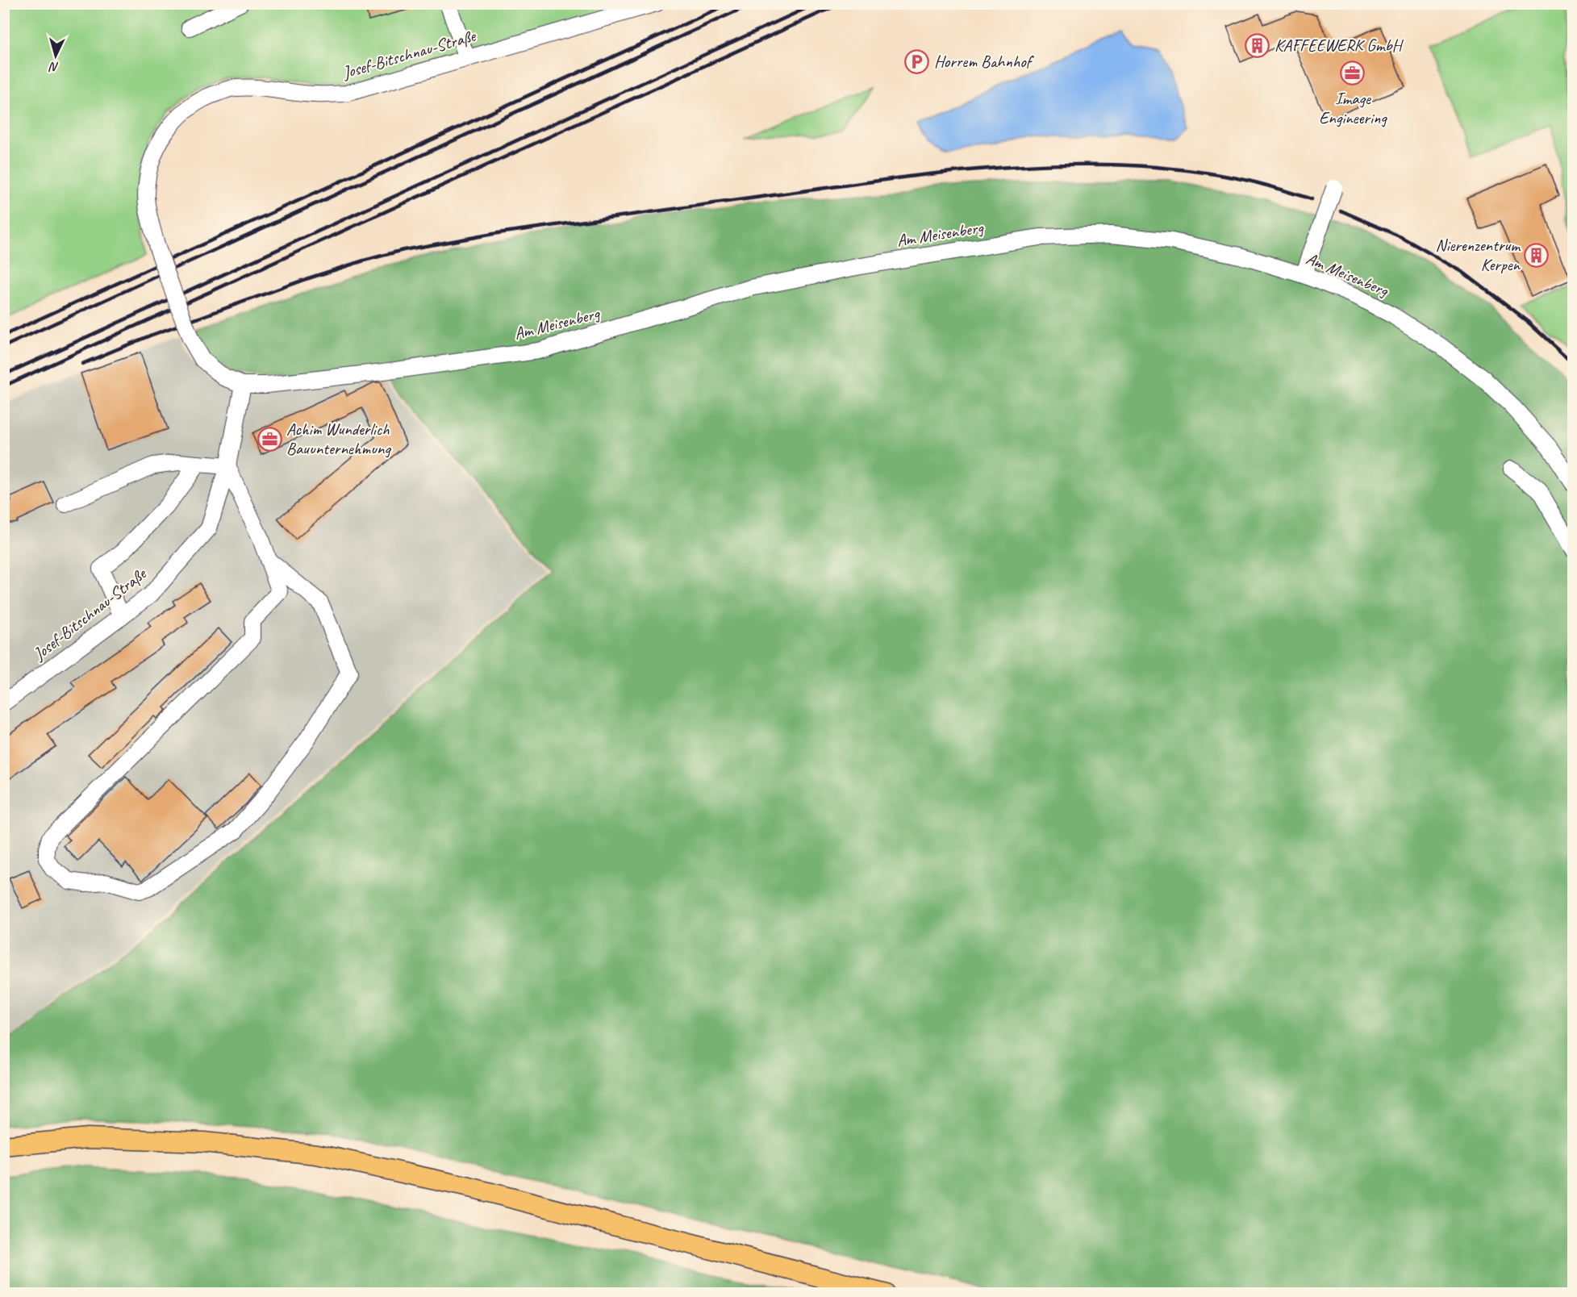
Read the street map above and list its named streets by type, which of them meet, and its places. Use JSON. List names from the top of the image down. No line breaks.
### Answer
{"streets":{"street":["Josef-Bitschnau-Straße","Am Meisenberg"]},"crossings":[["Josef-Bitschnau-Straße","Am Meisenberg"]],"places":{"building":["KAFFEEWERK GmbH","Nierenzentrum Kerpen"],"parking":["Horrem Bahnhof"],"office":["Image Engineering","Achim Wunderlich Bauunternehmung"]},"north":"bottom"}
